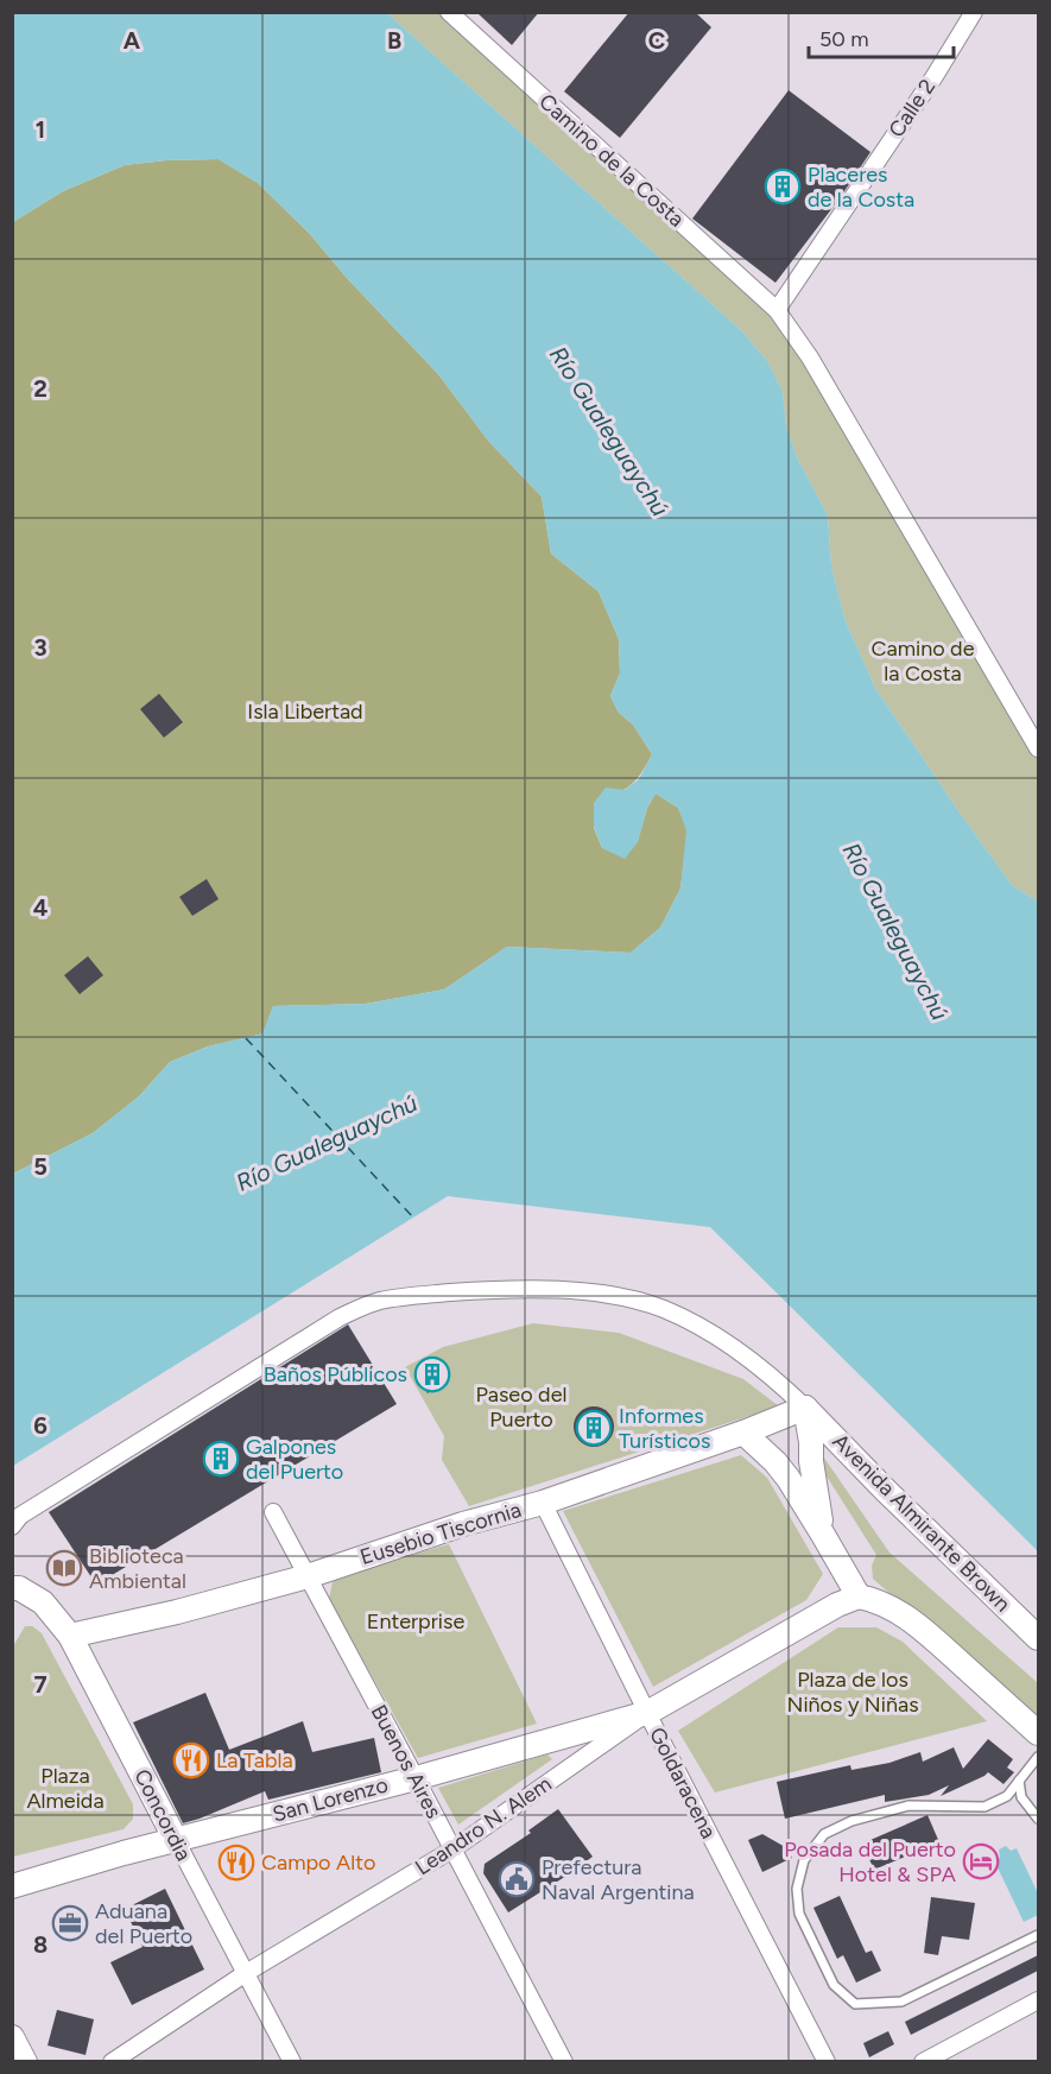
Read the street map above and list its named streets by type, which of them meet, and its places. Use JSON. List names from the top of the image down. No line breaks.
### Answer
{"streets":{"main road":["Avenida Almirante Brown","Eusebio Tiscornia","San Lorenzo","Concordia","Leandro N. Alem"],"street":["Calle 2","Camino de la Costa","Buenos Aires","Goldaracena"]},"crossings":[["Calle 2","Camino de la Costa"],["Avenida Almirante Brown","Eusebio Tiscornia"],["Eusebio Tiscornia","Buenos Aires"],["Eusebio Tiscornia","Goldaracena"],["Eusebio Tiscornia","Concordia"],["Buenos Aires","San Lorenzo"],["Buenos Aires","Leandro N. Alem"],["Goldaracena","San Lorenzo"],["Goldaracena","Leandro N. Alem"],["San Lorenzo","Concordia"],["San Lorenzo","Leandro N. Alem"],["Concordia","Leandro N. Alem"]],"water":["Río Gualeguaychú"],"parks":["Camino de la Costa","Isla Libertad","Paseo del Puerto","Enterprise","Plaza de los Niños y Niñas","Plaza Almeida"],"places":{"building":["Placeres de la Costa","Baños Públicos","Informes Turísticos","Galpones del Puerto"],"library":["Biblioteca Ambiental"],"restaurant":["La Tabla","Campo Alto"],"hotel":["Posada del Puerto Hotel & SPA"],"public building":["Prefectura Naval Argentina"],"office":["Aduana del Puerto"]},"scale_bar":"50 m","grid":{"columns":["A","B","C"],"rows":["1","2","3","4","5","6","7","8"]}}
